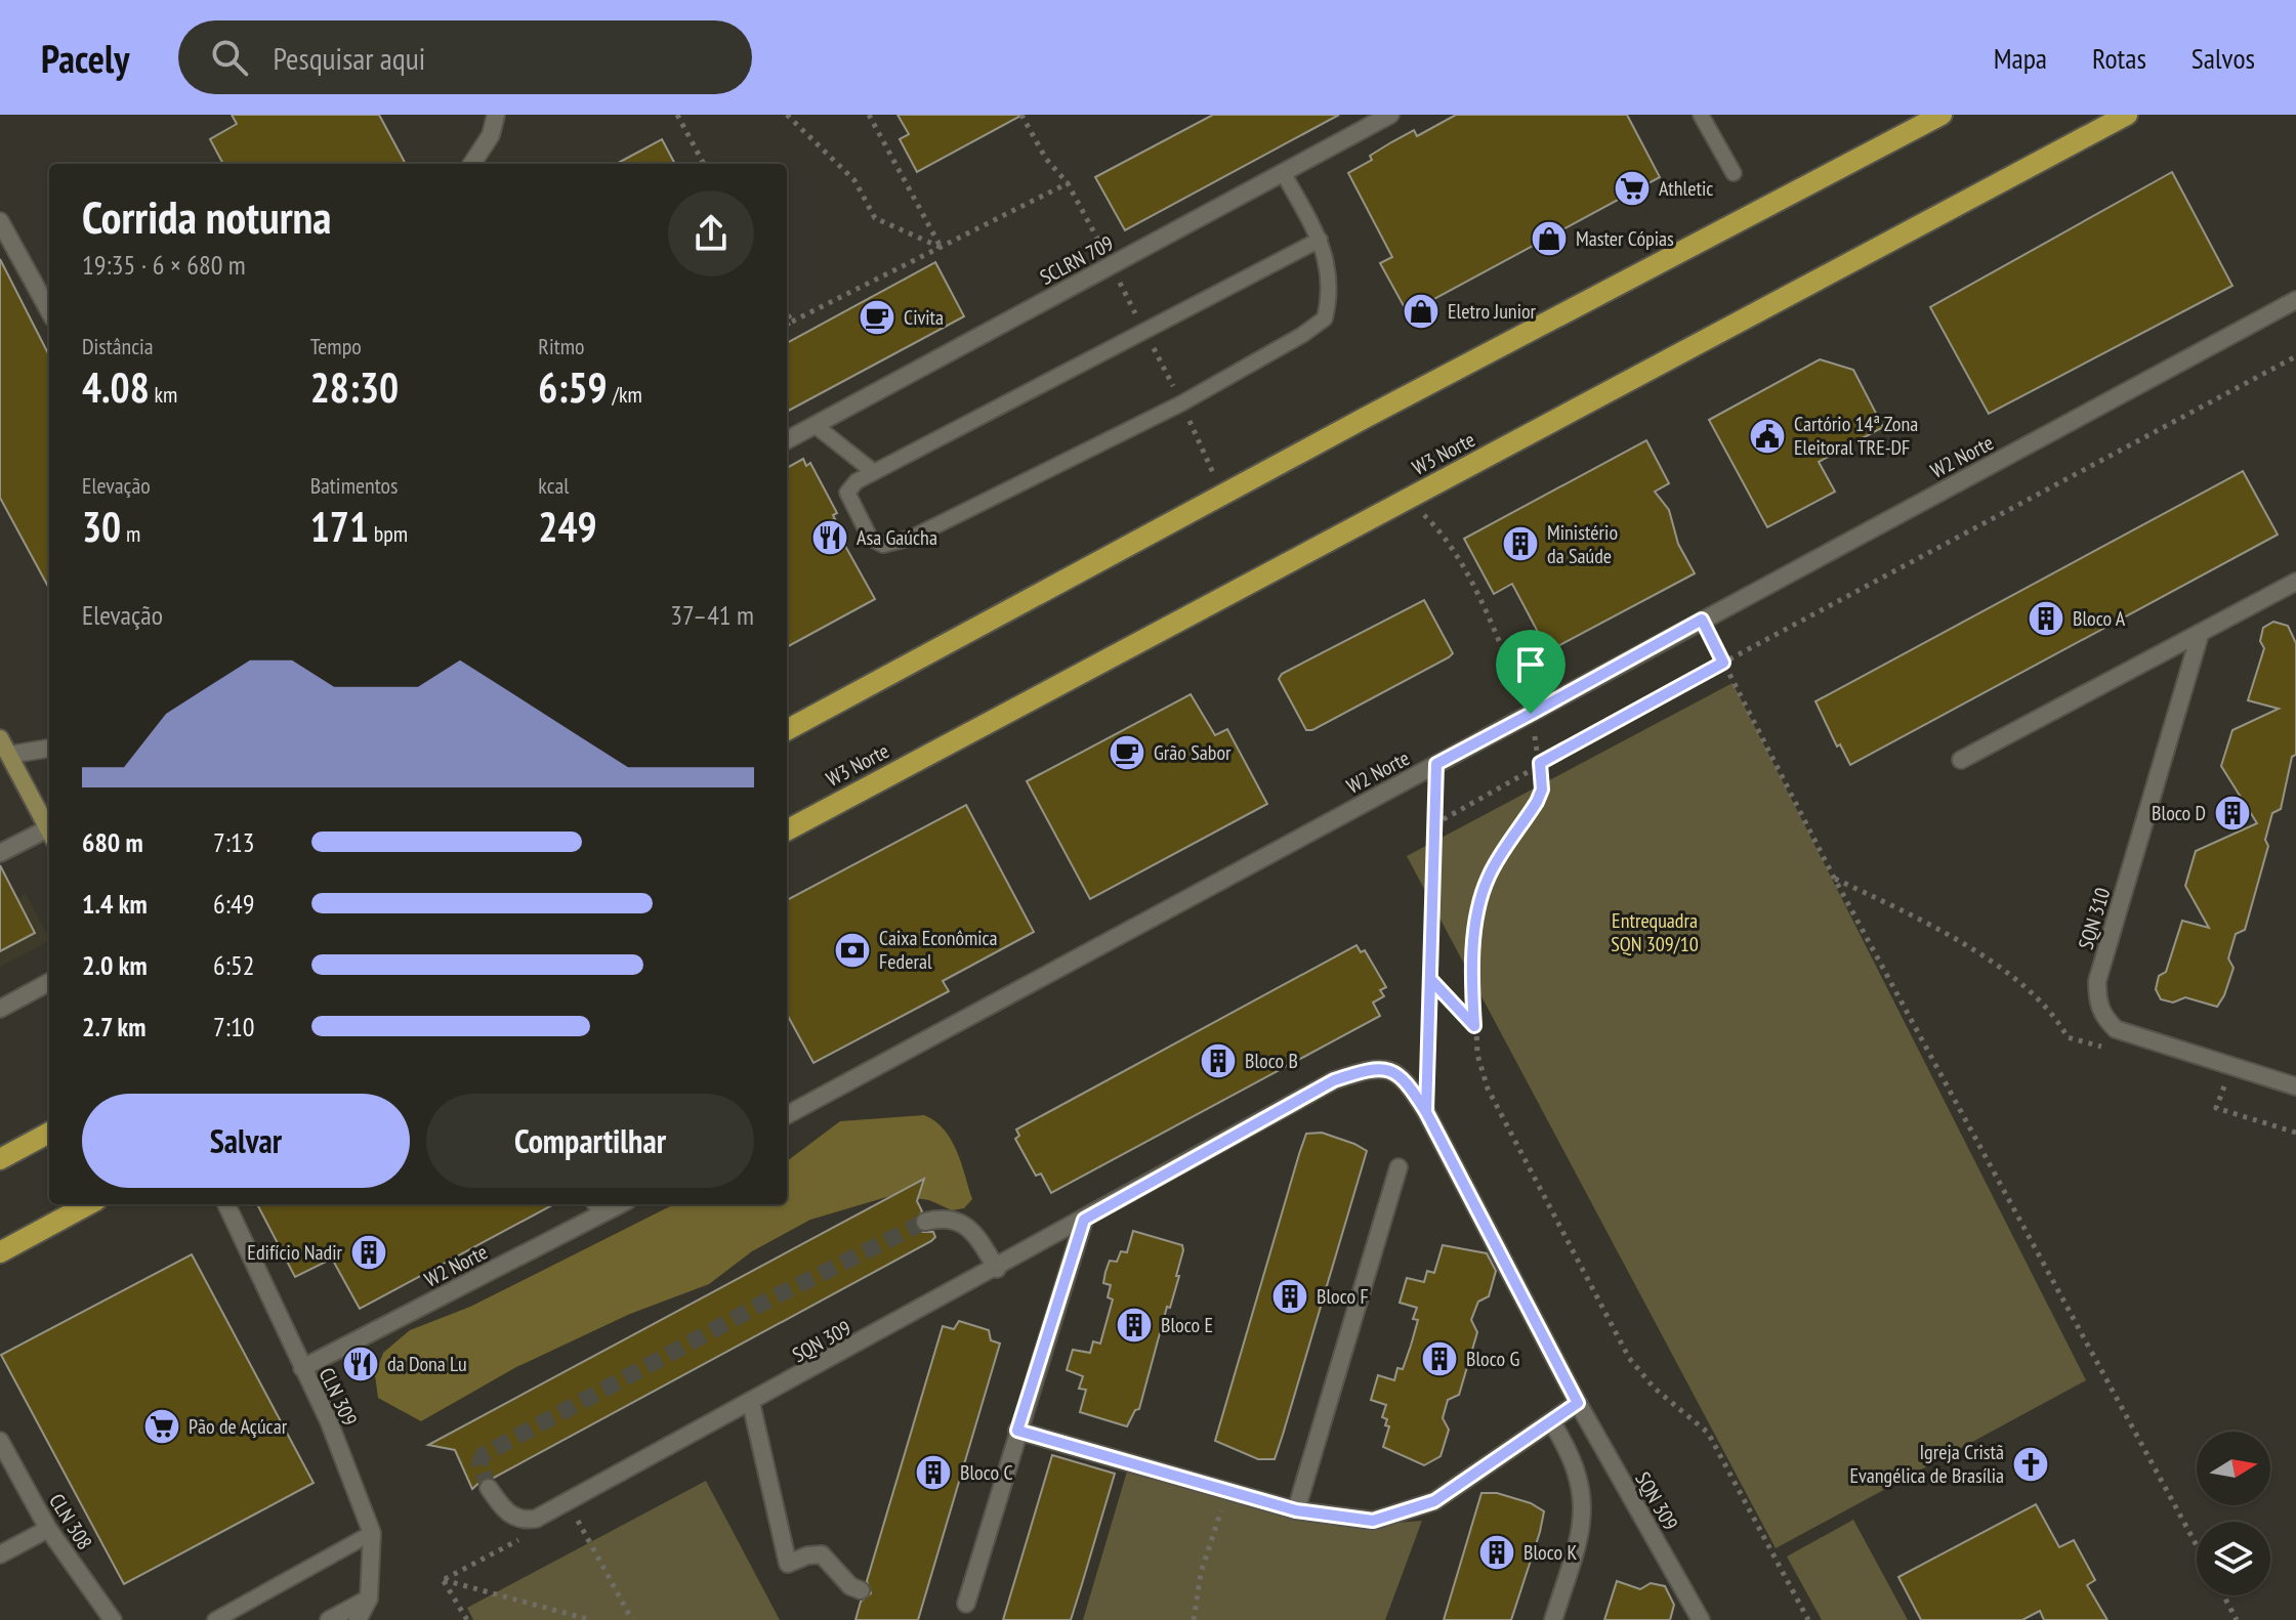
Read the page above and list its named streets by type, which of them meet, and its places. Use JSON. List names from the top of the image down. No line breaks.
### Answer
{"streets":{"main road":["W3 Norte"],"street":["SCLRN 709","W2 Norte","SQN 310","SQN 309","CLN 309","CLN 308"]},"crossings":[["W2 Norte","CLN 309"]],"parks":["Entrequadra SQN 309/10"],"places":{"supermarket":["Athletic","Pão de Açúcar"],"shop":["Master Cópias","Eletro Junior"],"cafe":["Civita","Grão Sabor"],"public building":["Cartório 14ª Zona Eleitoral TRE-DF"],"restaurant":["Asa Gaúcha","da Dona Lu"],"building":["Ministério da Saúde","Bloco A","Bloco D","Bloco B","Edifício Nadir","Bloco F","Bloco E","Bloco G","Bloco C","Bloco K"],"bank":["Caixa Econômica Federal"],"church":["Igreja Cristã Evangélica de Brasília"]},"north":"right","page":{"header":"Pacely","search":"Pesquisar aqui","nav":["Mapa","Rotas","Salvos"],"heading":["Corrida noturna","19:35 · 6 × 680 m"],"stats":[["Distância","4.08 km"],["Tempo","28:30"],["Ritmo","6:59 /km"],["Elevação","30 m"],["Batimentos","171 bpm"],["kcal","249"]],"chart":["Elevação","37–41 m"],"list":[{"name":"680 m","note":"7:13"},{"name":"1.4 km","note":"6:49"},{"name":"2.0 km","note":"6:52"},{"name":"2.7 km","note":"7:10"}],"buttons":["Salvar","Compartilhar"]}}
